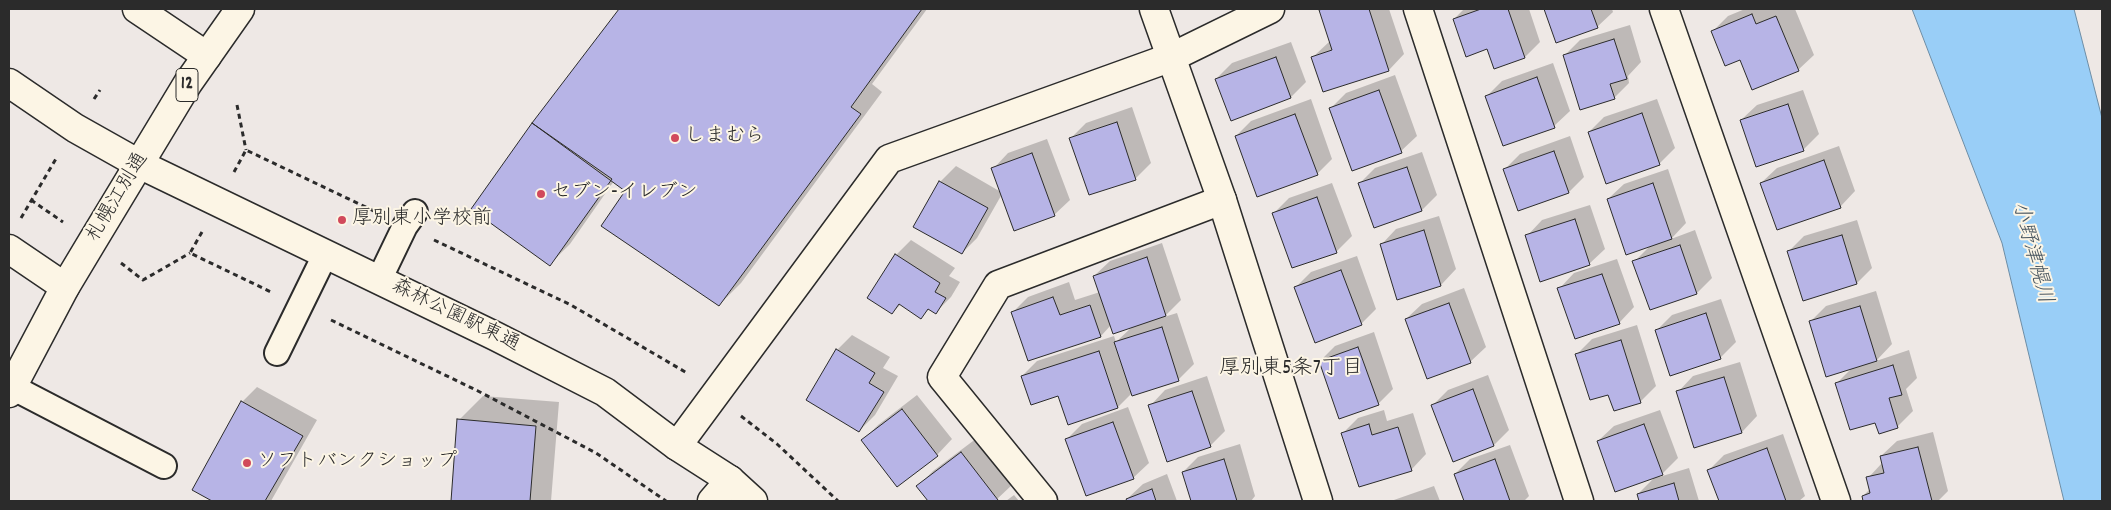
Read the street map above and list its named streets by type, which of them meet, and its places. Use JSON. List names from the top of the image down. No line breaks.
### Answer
{"streets":{"main road":["12","札幌江別通","森林公園駅東通"]},"crossings":[["札幌江別通","森林公園駅東通"]],"districts":["厚別東5条7丁目"],"water":["小野津幌川"],"places":["しまむら","セブン-イレブン","厚別東小学校前","ソフトバンクショップ"]}
